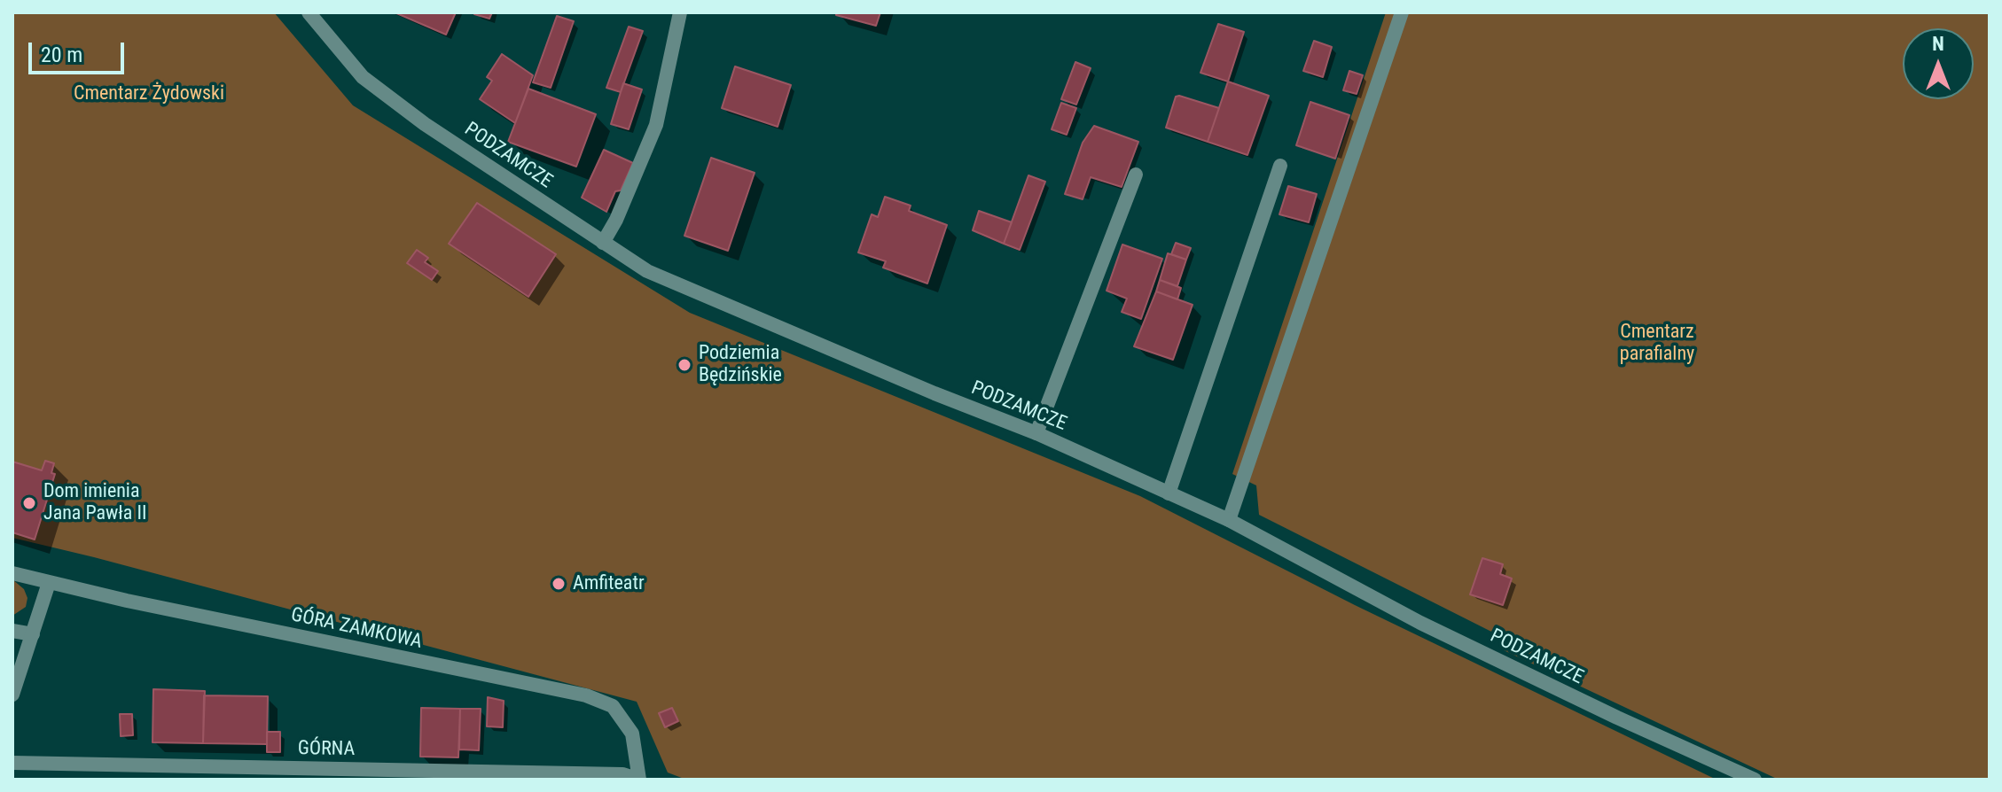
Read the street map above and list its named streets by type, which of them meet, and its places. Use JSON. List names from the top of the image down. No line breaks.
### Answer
{"streets":{"street":["PODZAMCZE","GÓRA ZAMKOWA","GÓRNA"]},"crossings":[["GÓRA ZAMKOWA","GÓRNA"]],"parks":["Cmentarz Żydowski","Cmentarz parafialny"],"places":["Podziemia Będzińskie","Dom imienia Jana Pawła II","Amfiteatr"],"scale_bar":"20 m","north":"top"}
